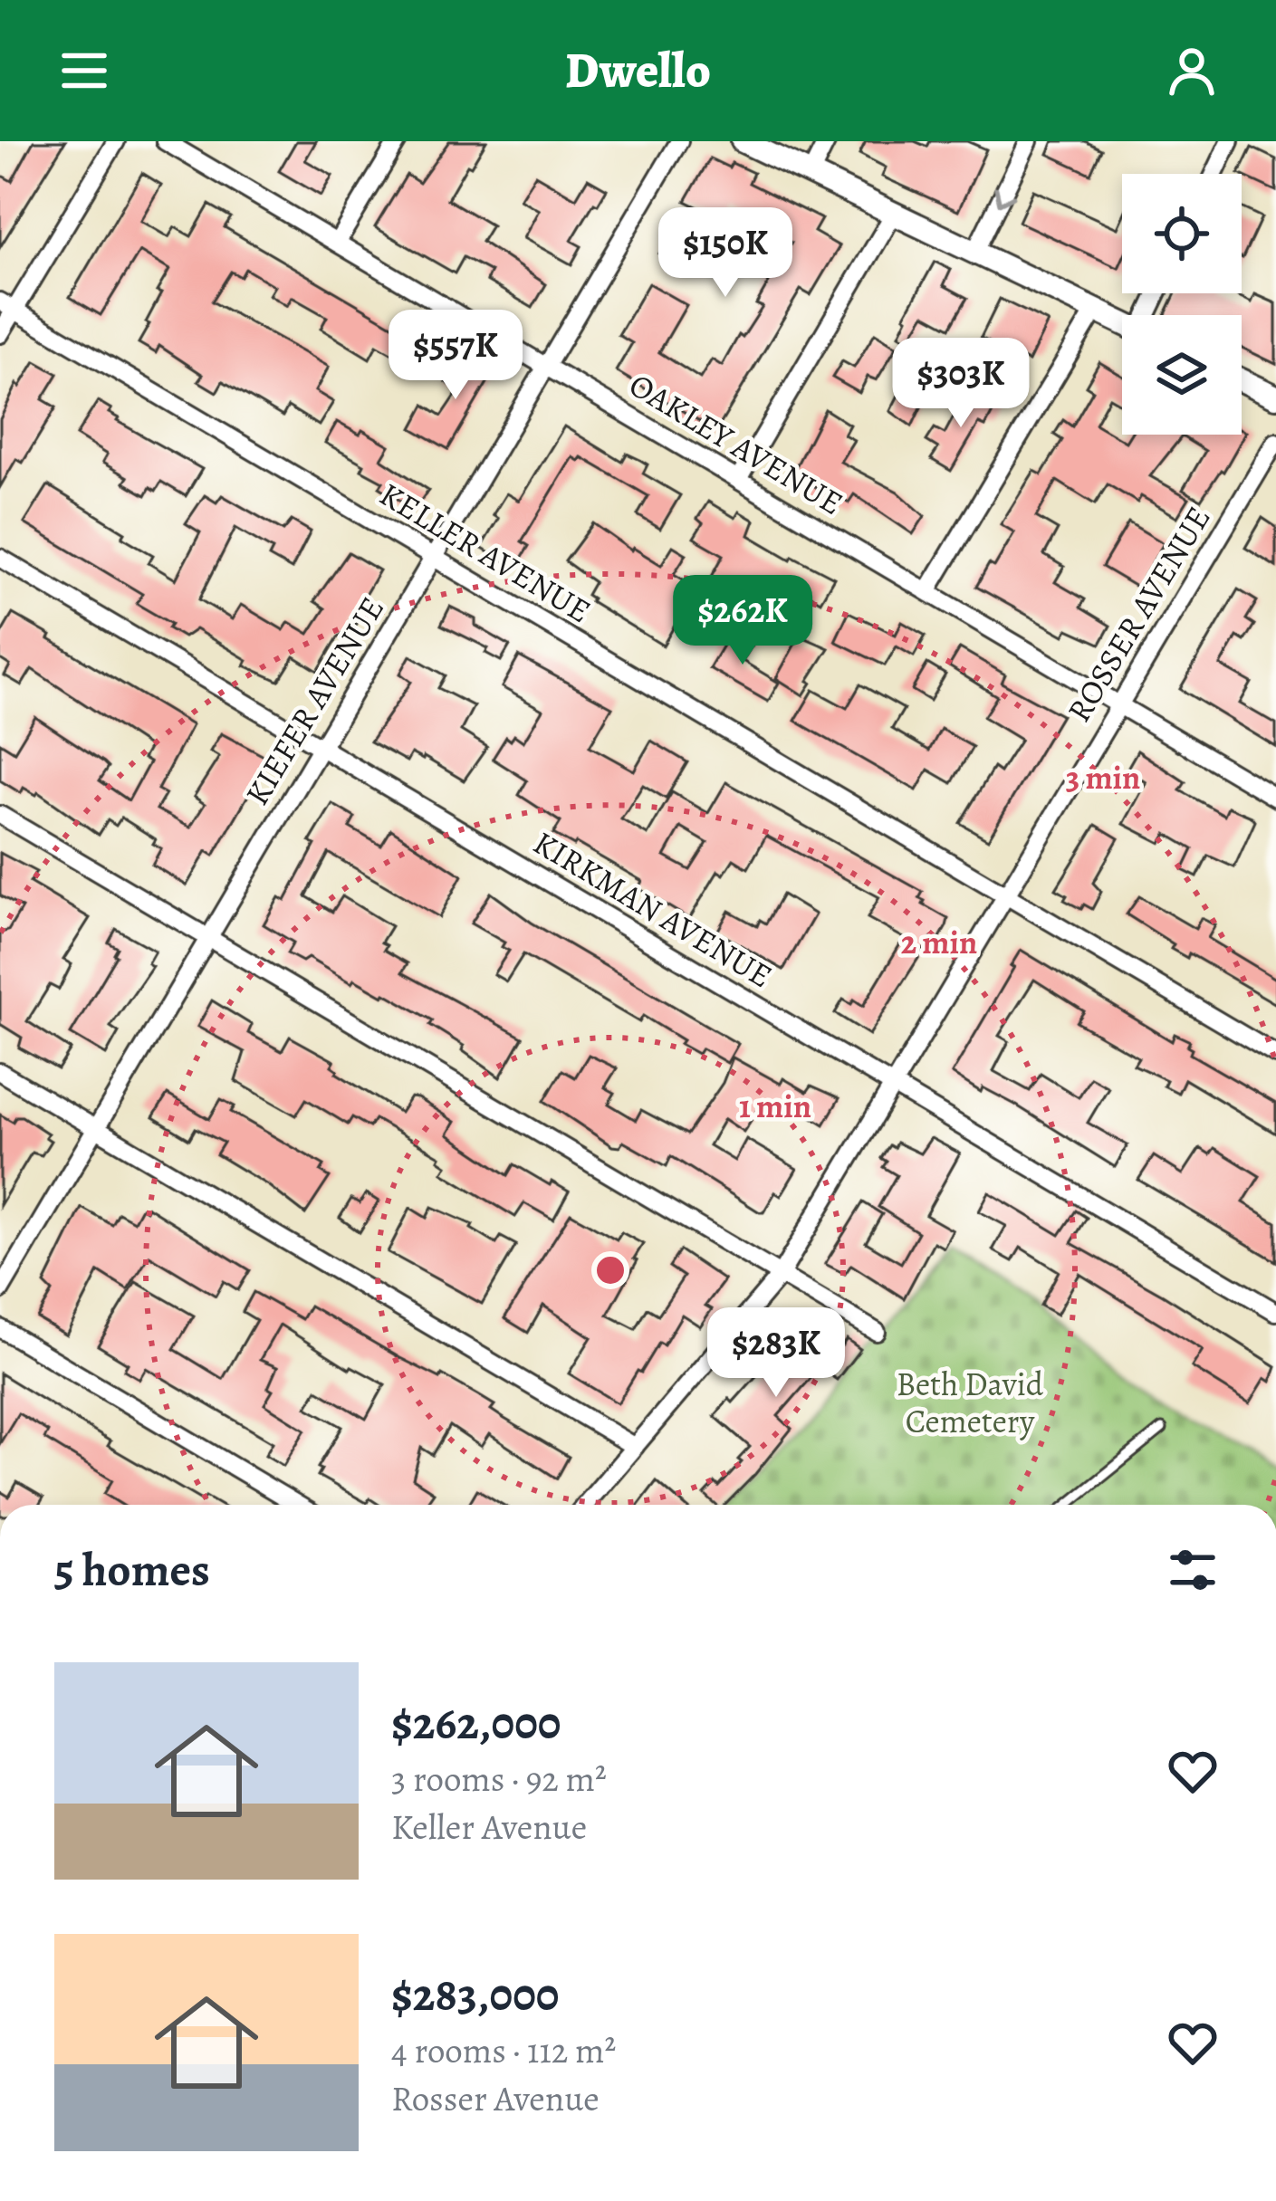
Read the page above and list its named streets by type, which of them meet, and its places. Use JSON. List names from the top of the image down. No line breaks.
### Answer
{"streets":{"street":["OAKLEY AVENUE","KELLER AVENUE","ROSSER AVENUE","KIEFER AVENUE","KIRKMAN AVENUE"]},"crossings":[["OAKLEY AVENUE","ROSSER AVENUE"],["OAKLEY AVENUE","KIEFER AVENUE"],["KELLER AVENUE","ROSSER AVENUE"],["KELLER AVENUE","KIEFER AVENUE"],["ROSSER AVENUE","KIRKMAN AVENUE"],["KIEFER AVENUE","KIRKMAN AVENUE"]],"parks":["Beth David Cemetery"],"page":{"header":"Dwello","price":["$150K","$557K","$303K","$262K","$283K"],"heading":"5 homes","list":[{"name":"$262,000","note":"3 rooms · 92 m² · Keller Avenue"},{"name":"$283,000","note":"4 rooms · 112 m² · Rosser Avenue"}]},"rings":["3 min","2 min","1 min"]}
